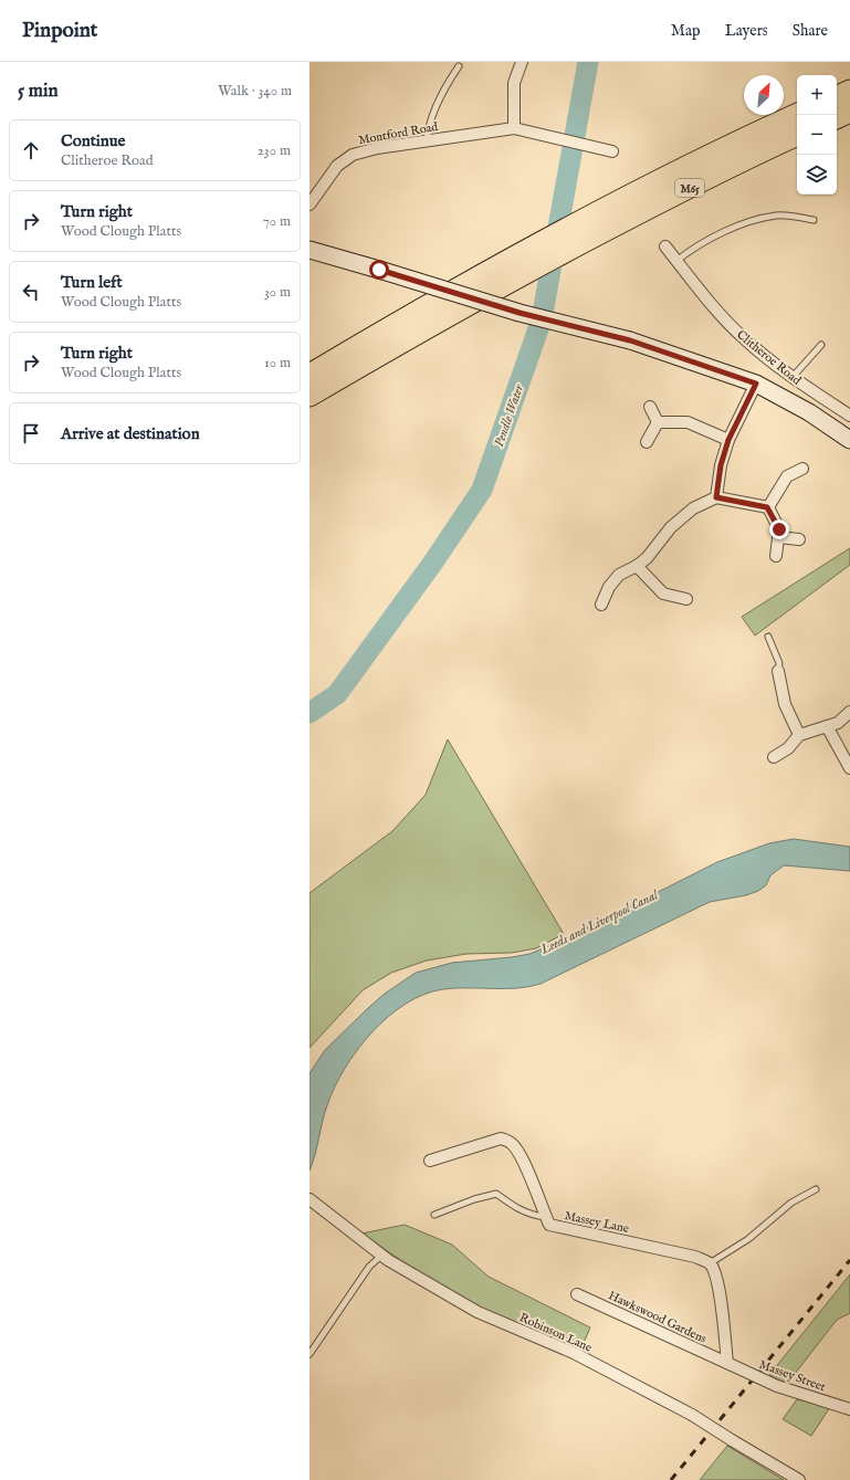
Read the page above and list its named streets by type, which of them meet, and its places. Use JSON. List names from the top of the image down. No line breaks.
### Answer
{"streets":{"highway":["M65"],"main road":["Clitheroe Road"],"street":["Montford Road","Massey Lane","Hawkswood Gardens","Robinson Lane","Massey Street"]},"crossings":[["Hawkswood Gardens","Massey Street"]],"water":["Pendle Water","Leeds and Liverpool Canal"],"north":"top right","page":{"header":"Pinpoint","nav":["Map","Layers","Share"],"heading":["5 min","Walk · 340 m"],"map_buttons":["+","−"],"list":[["Continue","Clitheroe Road","230 m"],["Turn right","Wood Clough Platts","70 m"],["Turn left","Wood Clough Platts","30 m"],["Turn right","Wood Clough Platts","10 m"],"Arrive at destination"]}}
